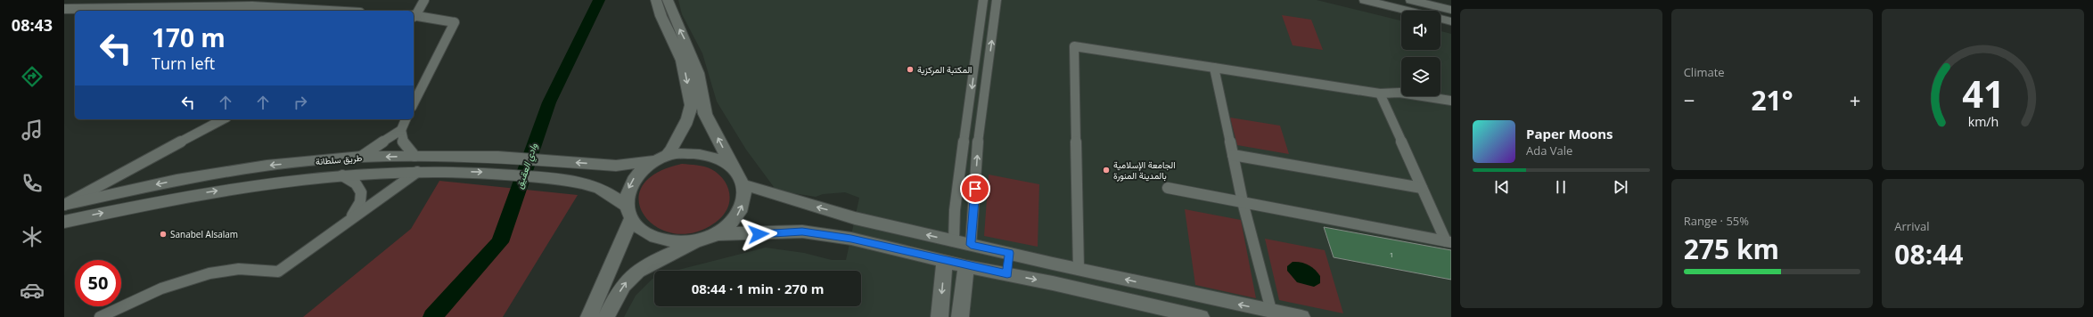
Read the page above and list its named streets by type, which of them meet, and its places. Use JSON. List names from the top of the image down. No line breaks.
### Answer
{"streets":{"main road":["طريق سلطانة"]},"water":["وادي العقيق"],"places":["المكتبة المركزية","الجامعة الإسلامية بالمدينة المنورة","Sanabel Alsalam"],"house_numbers":["1"],"page":{"tabs":"08:43","tile":["Climate",["Range · 55%","275 km"],["Arrival","08:44"]],"turn":["170 m","Turn left"],"heat":["−","21°","+"],"song":["Paper Moons","Ada Vale"],"limit":"50","trip":"08:44 · 1 min · 270 m","gauge":["41","km/h"]}}
